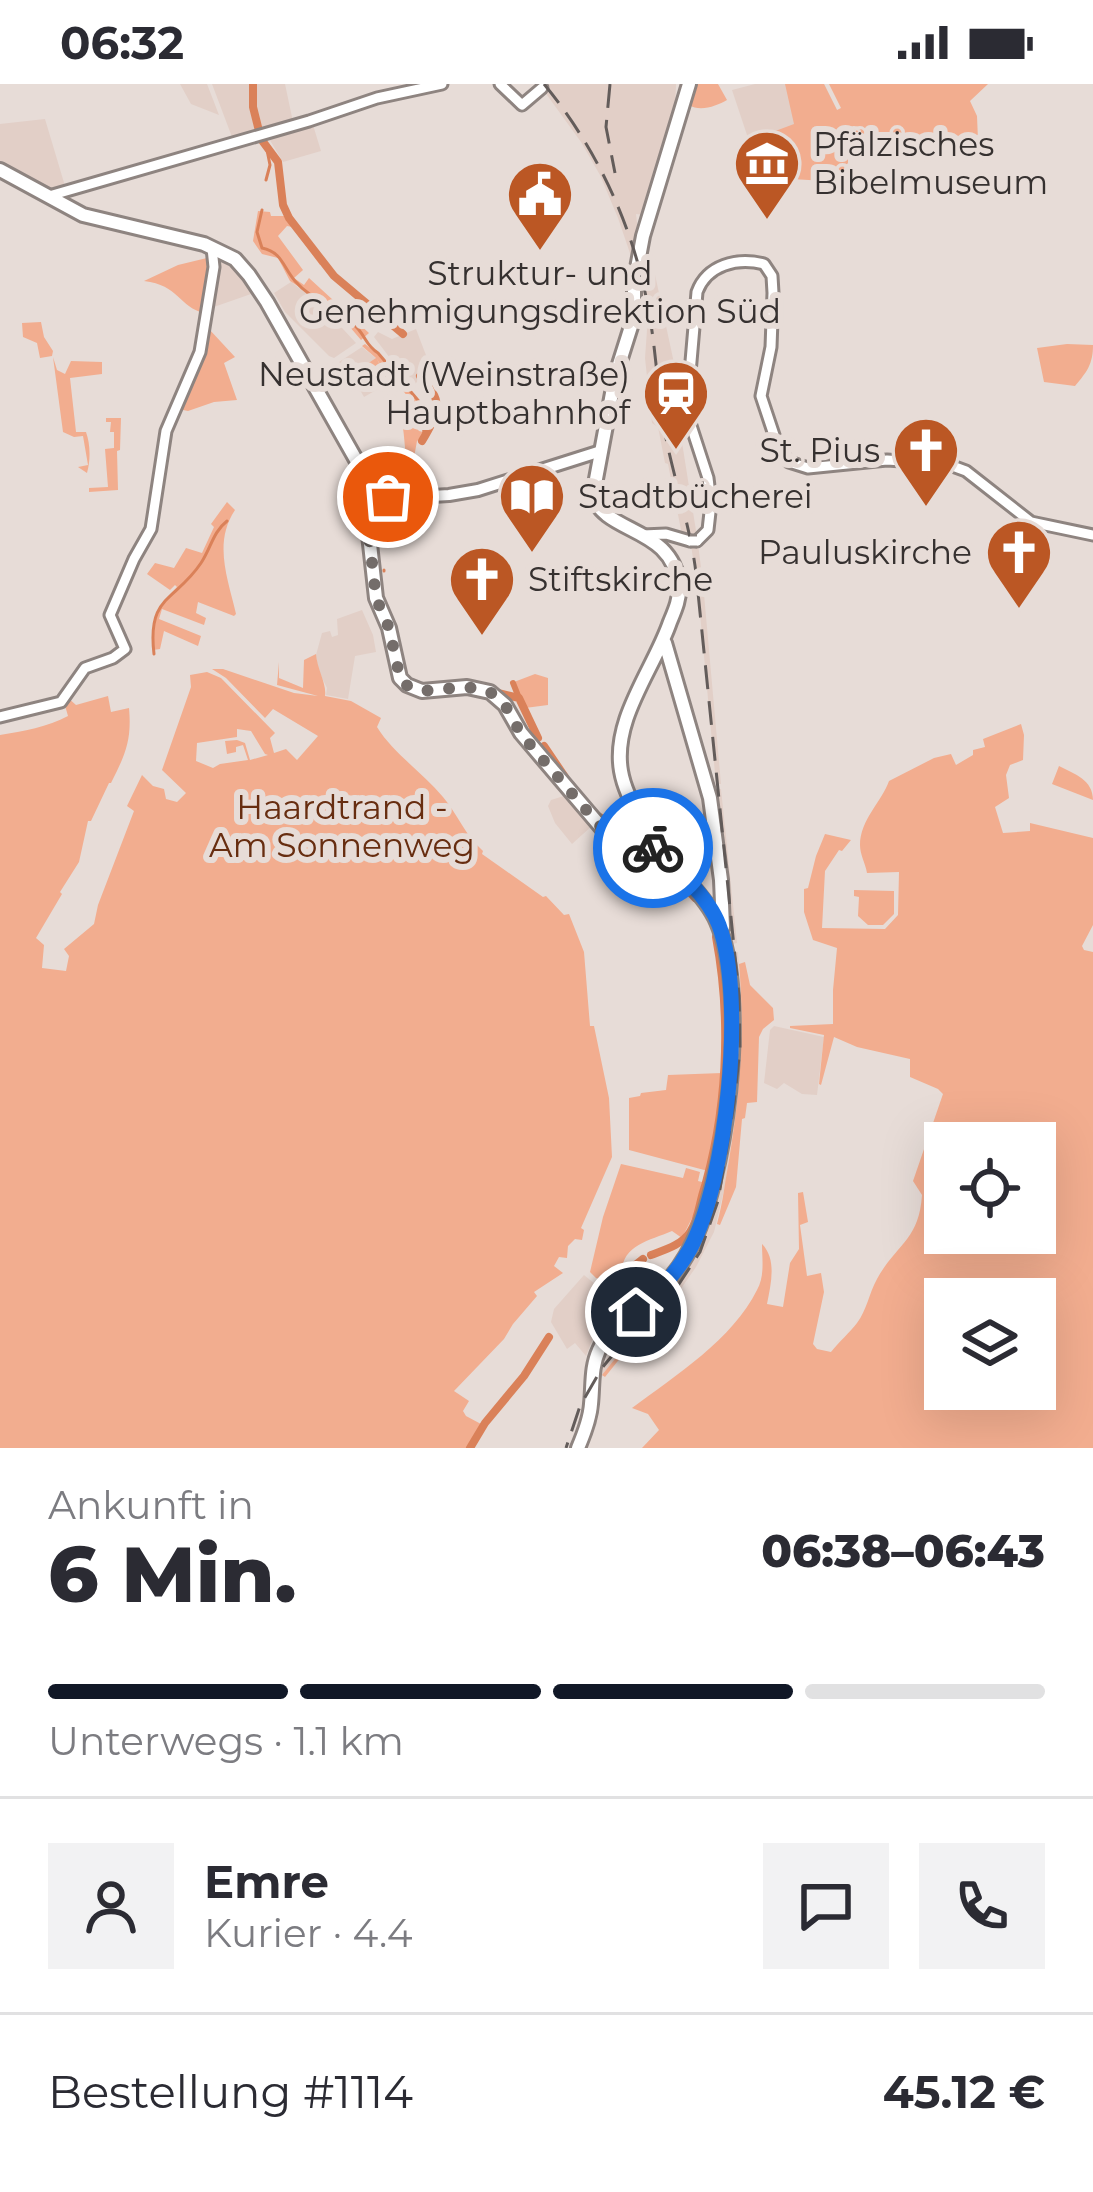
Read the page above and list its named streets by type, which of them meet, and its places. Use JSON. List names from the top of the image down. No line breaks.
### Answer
{"parks":["Haardtrand - Am Sonnenweg"],"places":{"museum":["Pfälzisches Bibelmuseum"],"public building":["Struktur- und Genehmigungsdirektion Süd"],"station":["Neustadt (Weinstraße) Hauptbahnhof"],"church":["St. Pius","Pauluskirche","Stiftskirche"],"library":["Stadtbücherei"]},"page":{"status":"06:32","heading":["6 Min.","Ankunft in","06:38–06:43"],"panel":["Emre","Kurier · 4.4","Bestellung #1114","45.12 €"],"bar":"Unterwegs · 1.1 km"}}
